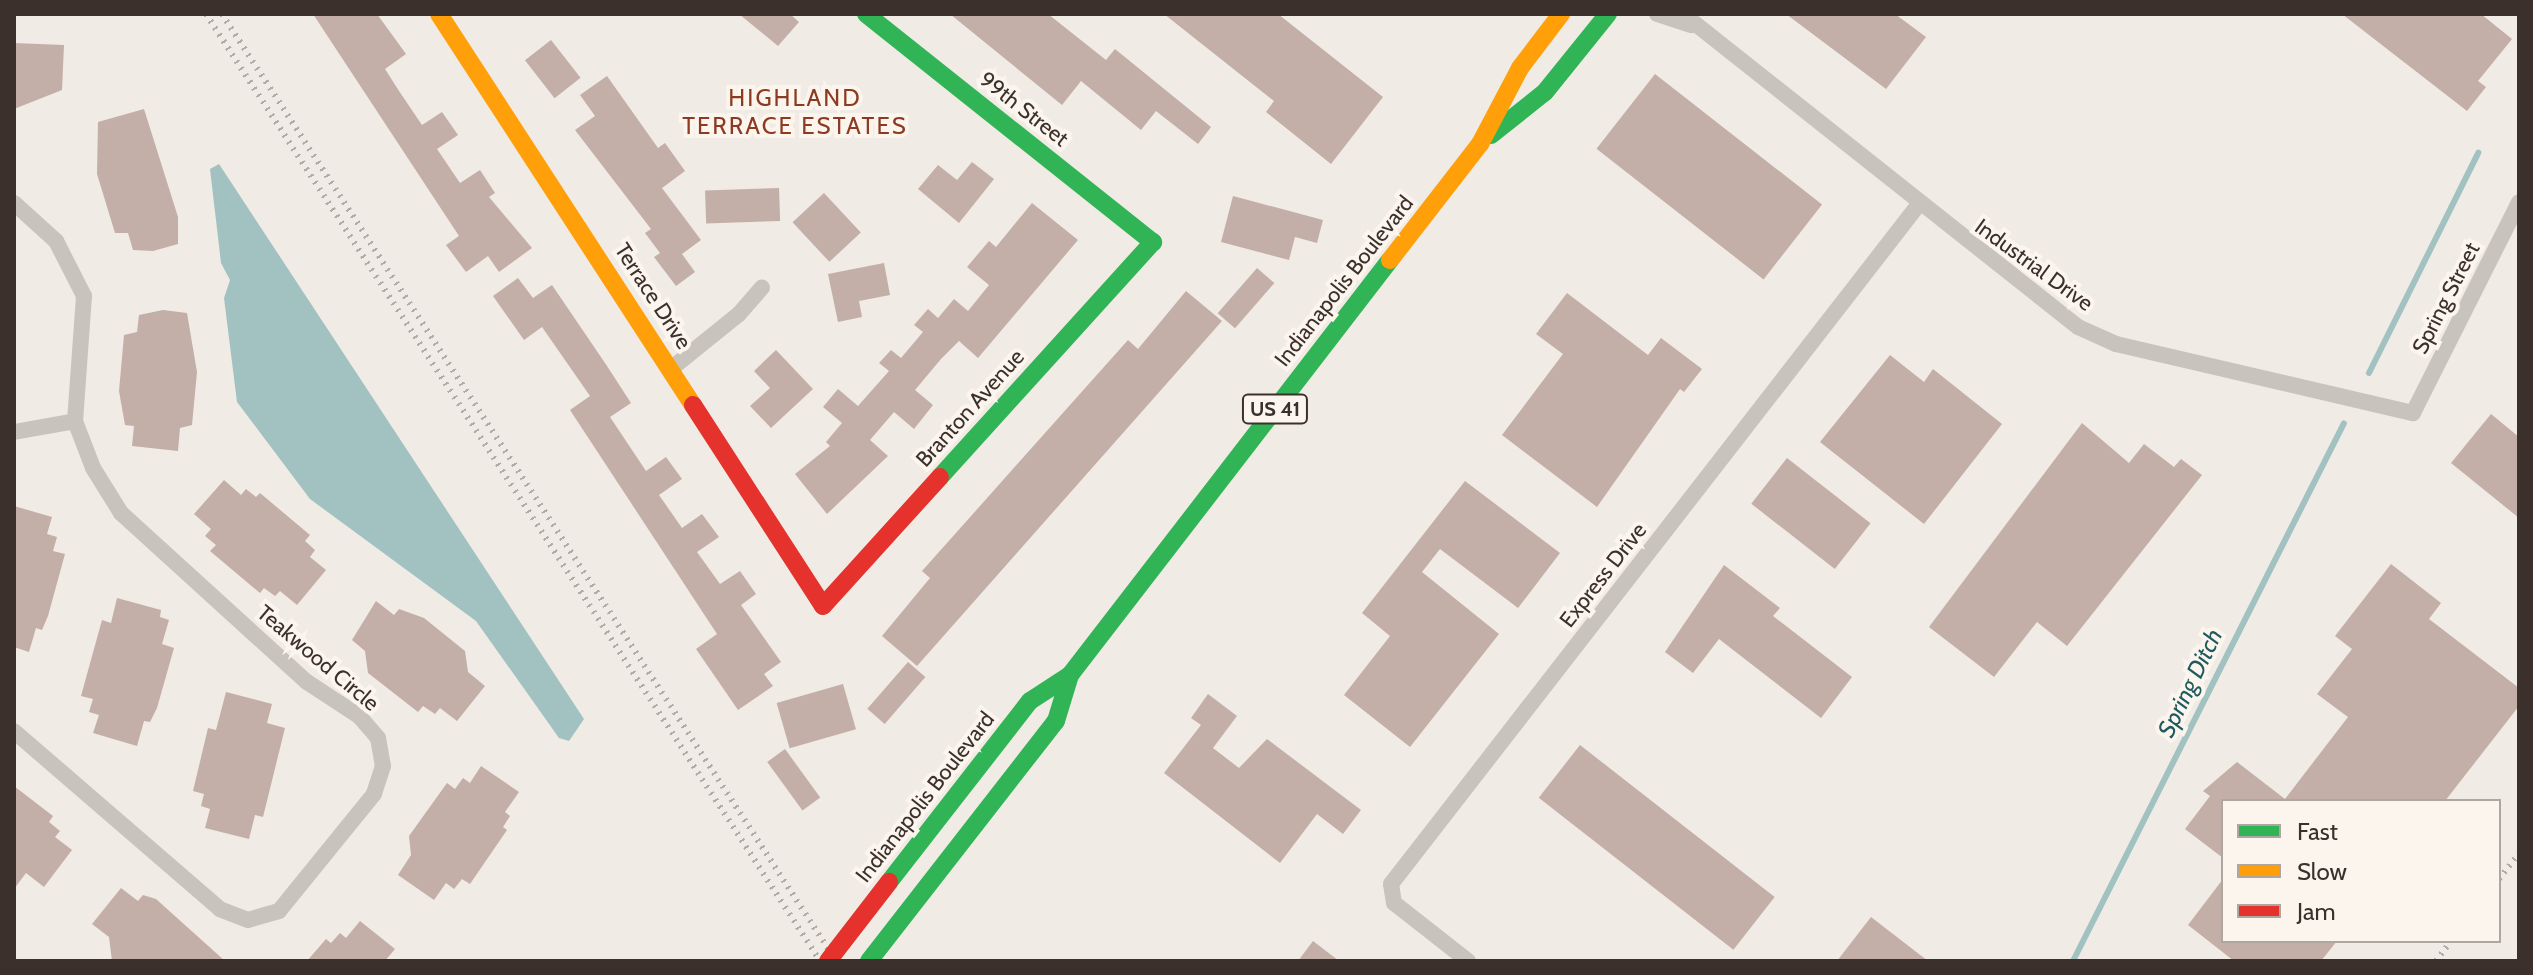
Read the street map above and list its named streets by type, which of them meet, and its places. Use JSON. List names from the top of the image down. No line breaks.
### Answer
{"streets":{"main road":["99th Street","Indianapolis Boulevard","Terrace Drive","Branton Avenue","US 41"],"street":["Industrial Drive","Spring Street","Express Drive","Teakwood Circle"]},"crossings":[["99th Street","Branton Avenue"],["Industrial Drive","Spring Street"],["Industrial Drive","Express Drive"],["Terrace Drive","Branton Avenue"]],"districts":["HIGHLAND TERRACE ESTATES"],"water":["Spring Ditch"],"legend":["Fast","Slow","Jam"]}
